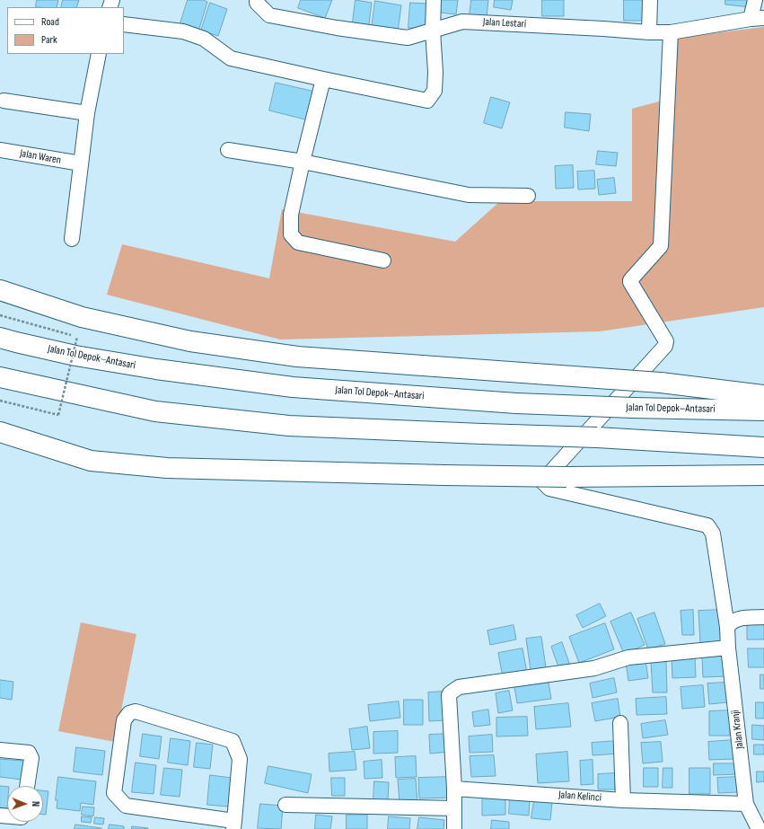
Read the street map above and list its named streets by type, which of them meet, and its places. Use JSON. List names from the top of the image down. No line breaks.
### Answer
{"streets":{"highway":["Jalan Tol Depok–Antasari"],"street":["Jalan Lestari","Jalan Waren","Jalan Kranji","Jalan Kelinci"]},"crossings":[["Jalan Lestari","Jalan Kranji"],["Jalan Kranji","Jalan Kelinci"]],"legend":["Road","Park"],"north":"right"}
